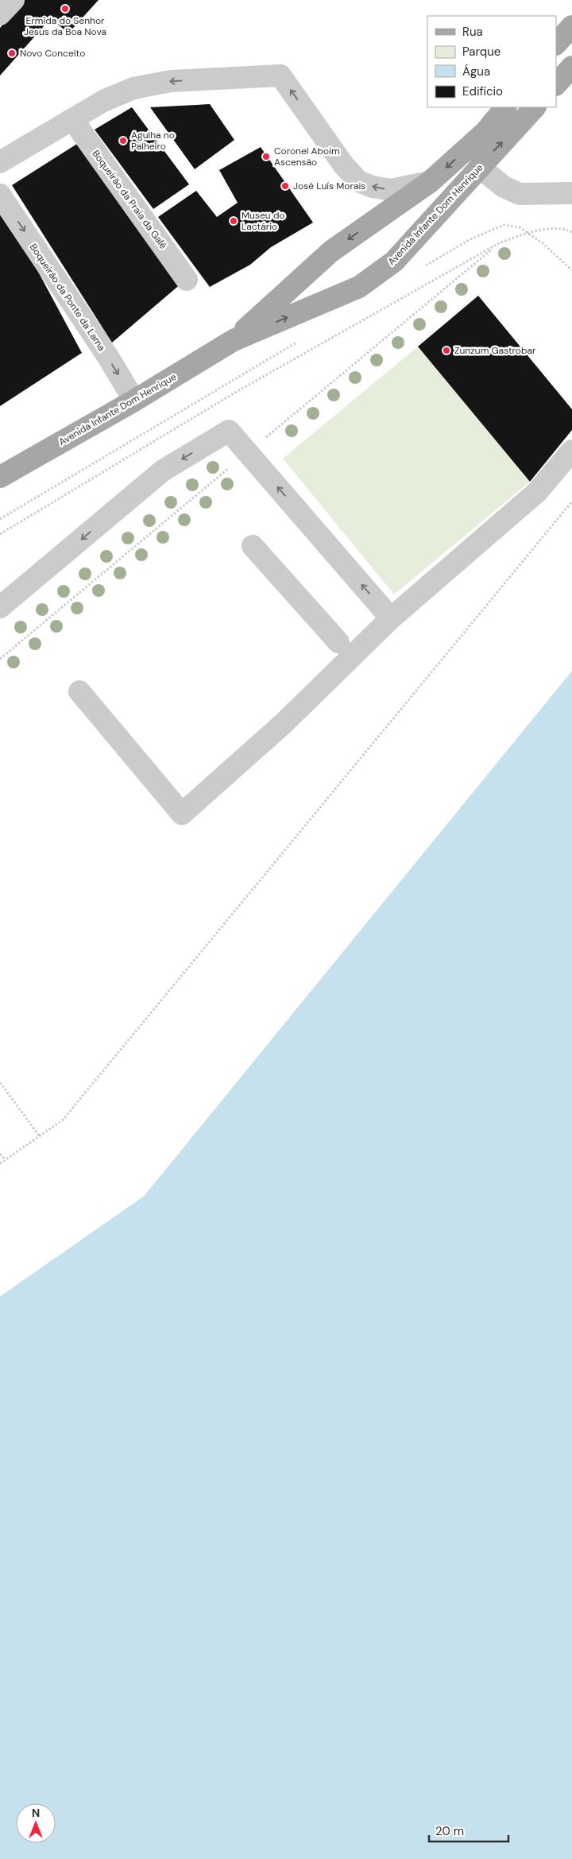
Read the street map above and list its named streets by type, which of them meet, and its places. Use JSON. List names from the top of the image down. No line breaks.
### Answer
{"streets":{"main road":["Avenida Infante Dom Henrique"],"street":["Boqueirão da Praia da Galé","Boqueirão da Ponte da Lama"]},"crossings":[["Avenida Infante Dom Henrique","Boqueirão da Ponte da Lama"]],"one_way":["Boqueirão da Ponte da Lama"],"places":["Ermida do Senhor Jesus da Boa Nova","Novo Conceito","Agulha no Palheiro","Coronel Aboim Ascensão","José Luís Morais","Museu do Lactário","Zunzum Gastrobar"],"legend":["Rua","Parque","Água","Edifício"],"scale_bar":"20 m","north":"top"}
